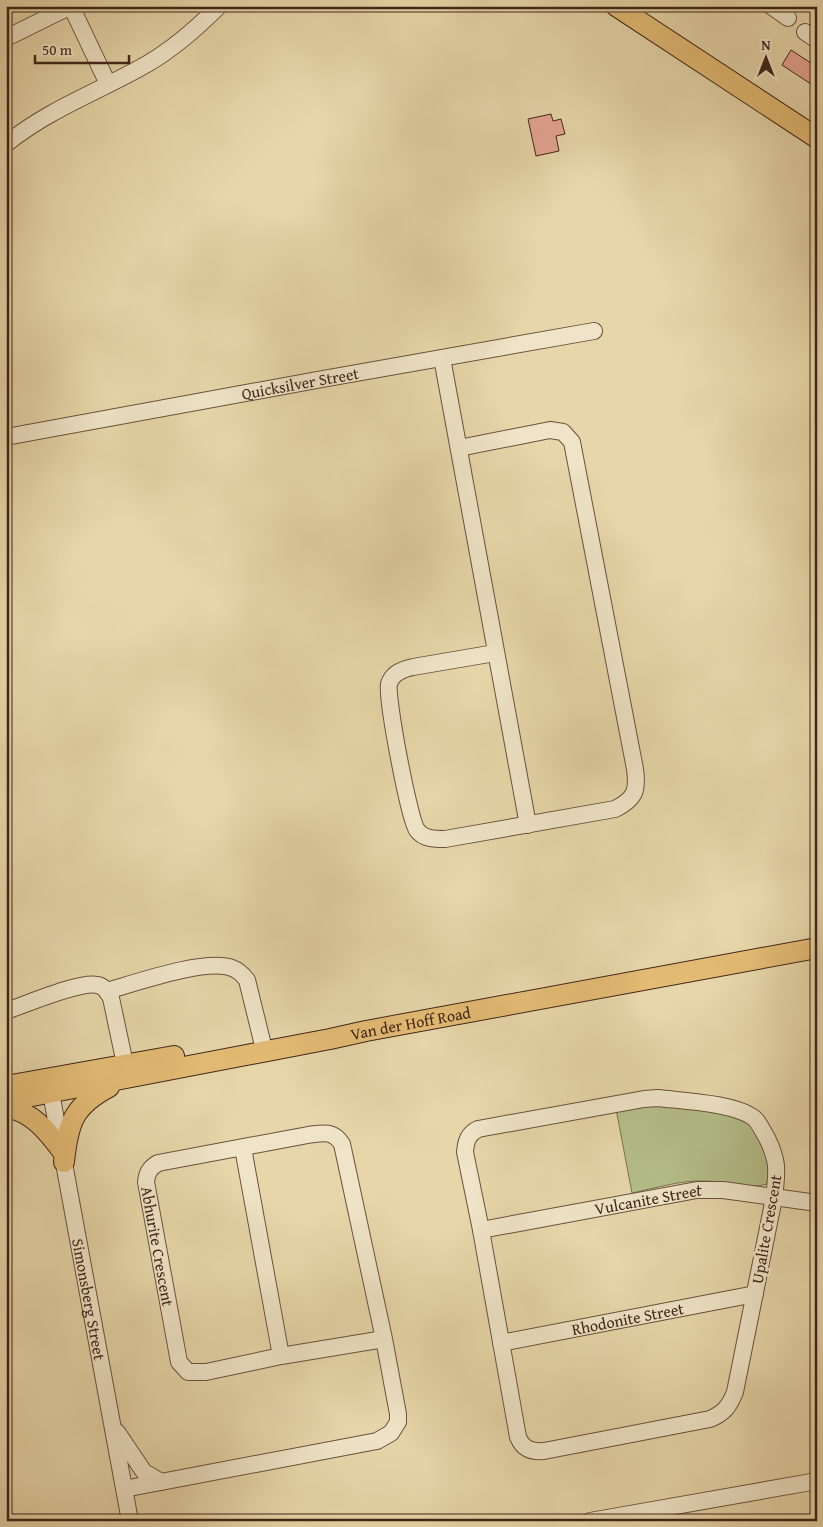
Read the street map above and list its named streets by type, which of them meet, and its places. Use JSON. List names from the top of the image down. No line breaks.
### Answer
{"streets":{"main road":["Van der Hoff Road"],"street":["Quicksilver Street","Vulcanite Street","Upalite Crescent","Abhurite Crescent","Simonsberg Street","Rhodonite Street"]},"crossings":[["Van der Hoff Road","Simonsberg Street"],["Vulcanite Street","Upalite Crescent"],["Upalite Crescent","Rhodonite Street"],["Abhurite Crescent","Simonsberg Street"]],"scale_bar":"50 m","north":"top"}
